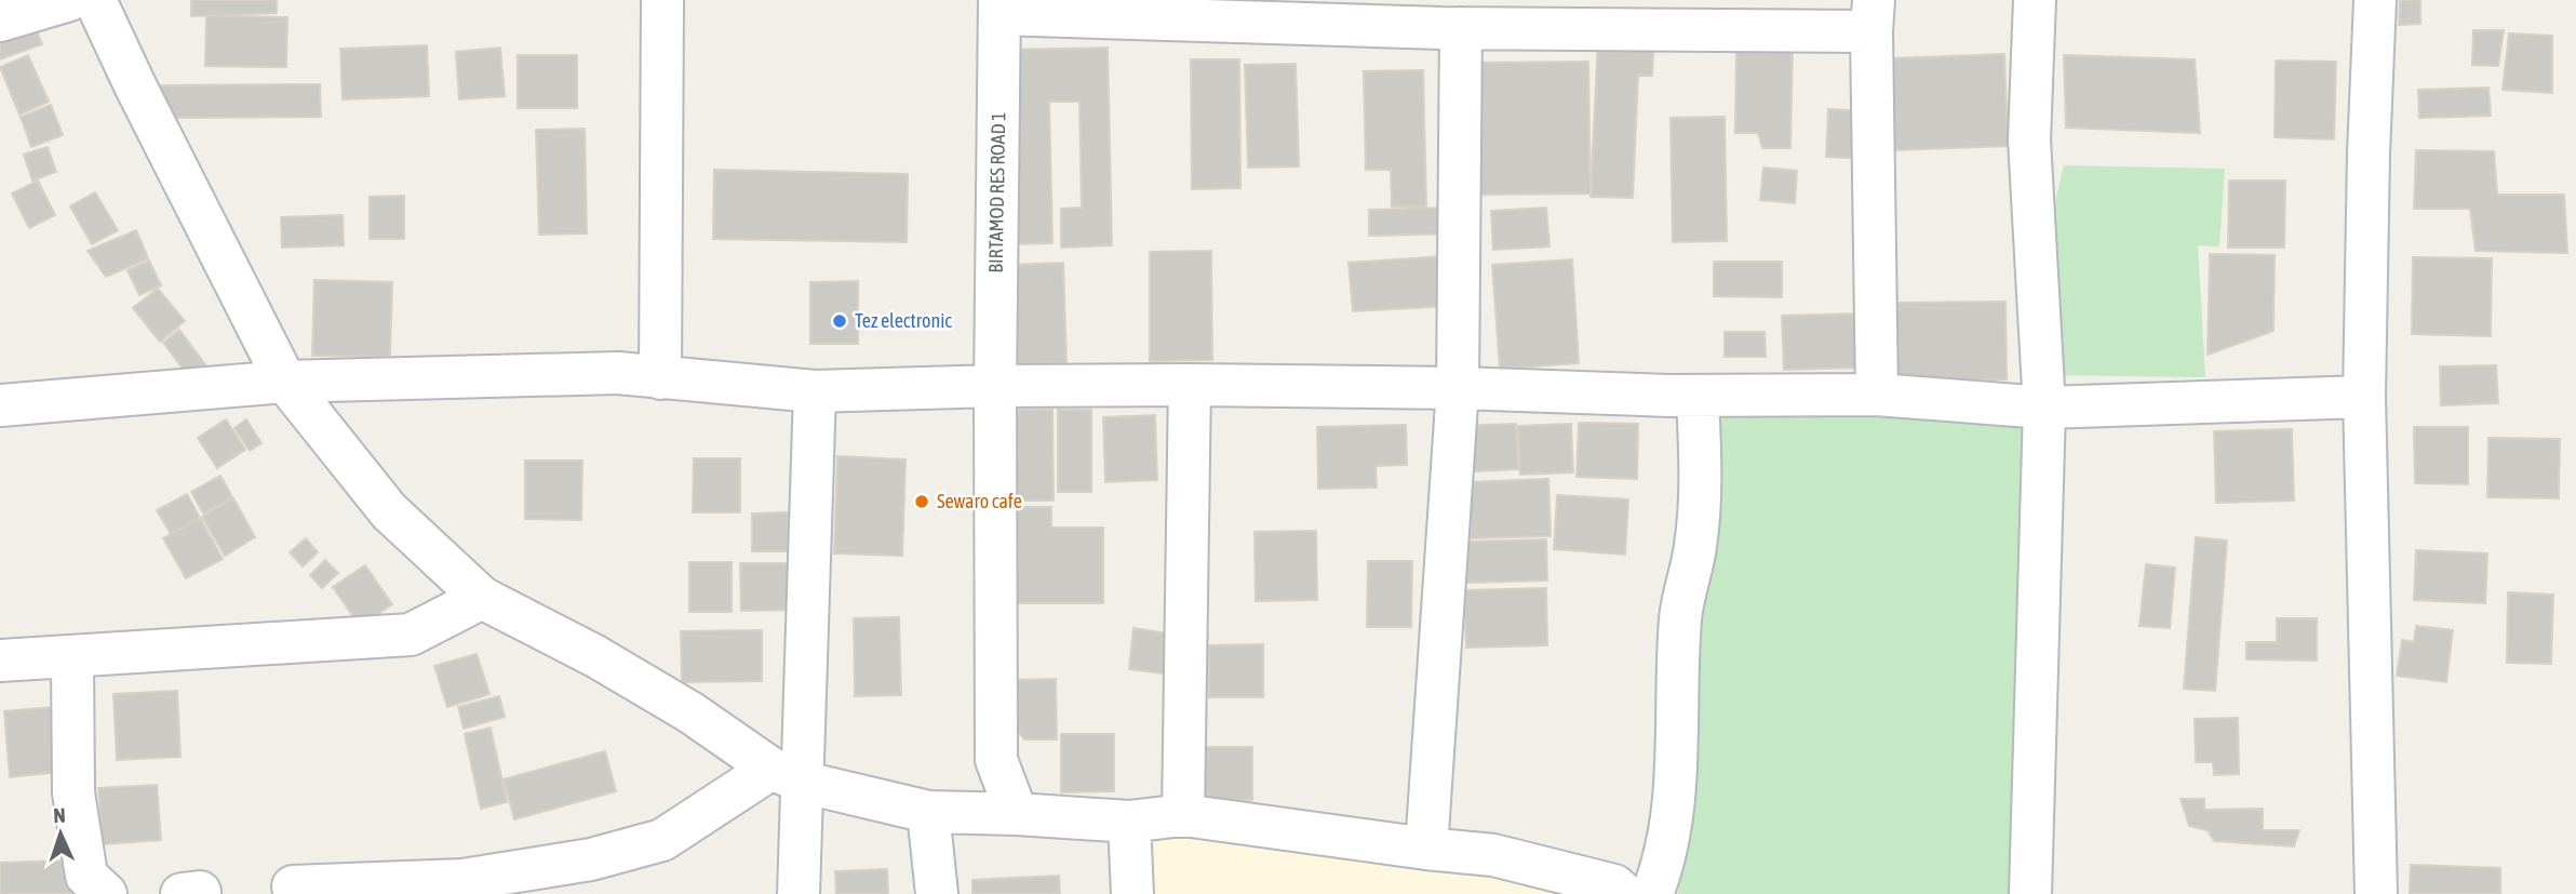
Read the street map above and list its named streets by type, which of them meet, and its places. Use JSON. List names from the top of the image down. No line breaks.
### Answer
{"streets":{"street":["BIRTAMOD RES ROAD 1"]},"places":["Tez electronic","Sewaro cafe"],"north":"top"}
